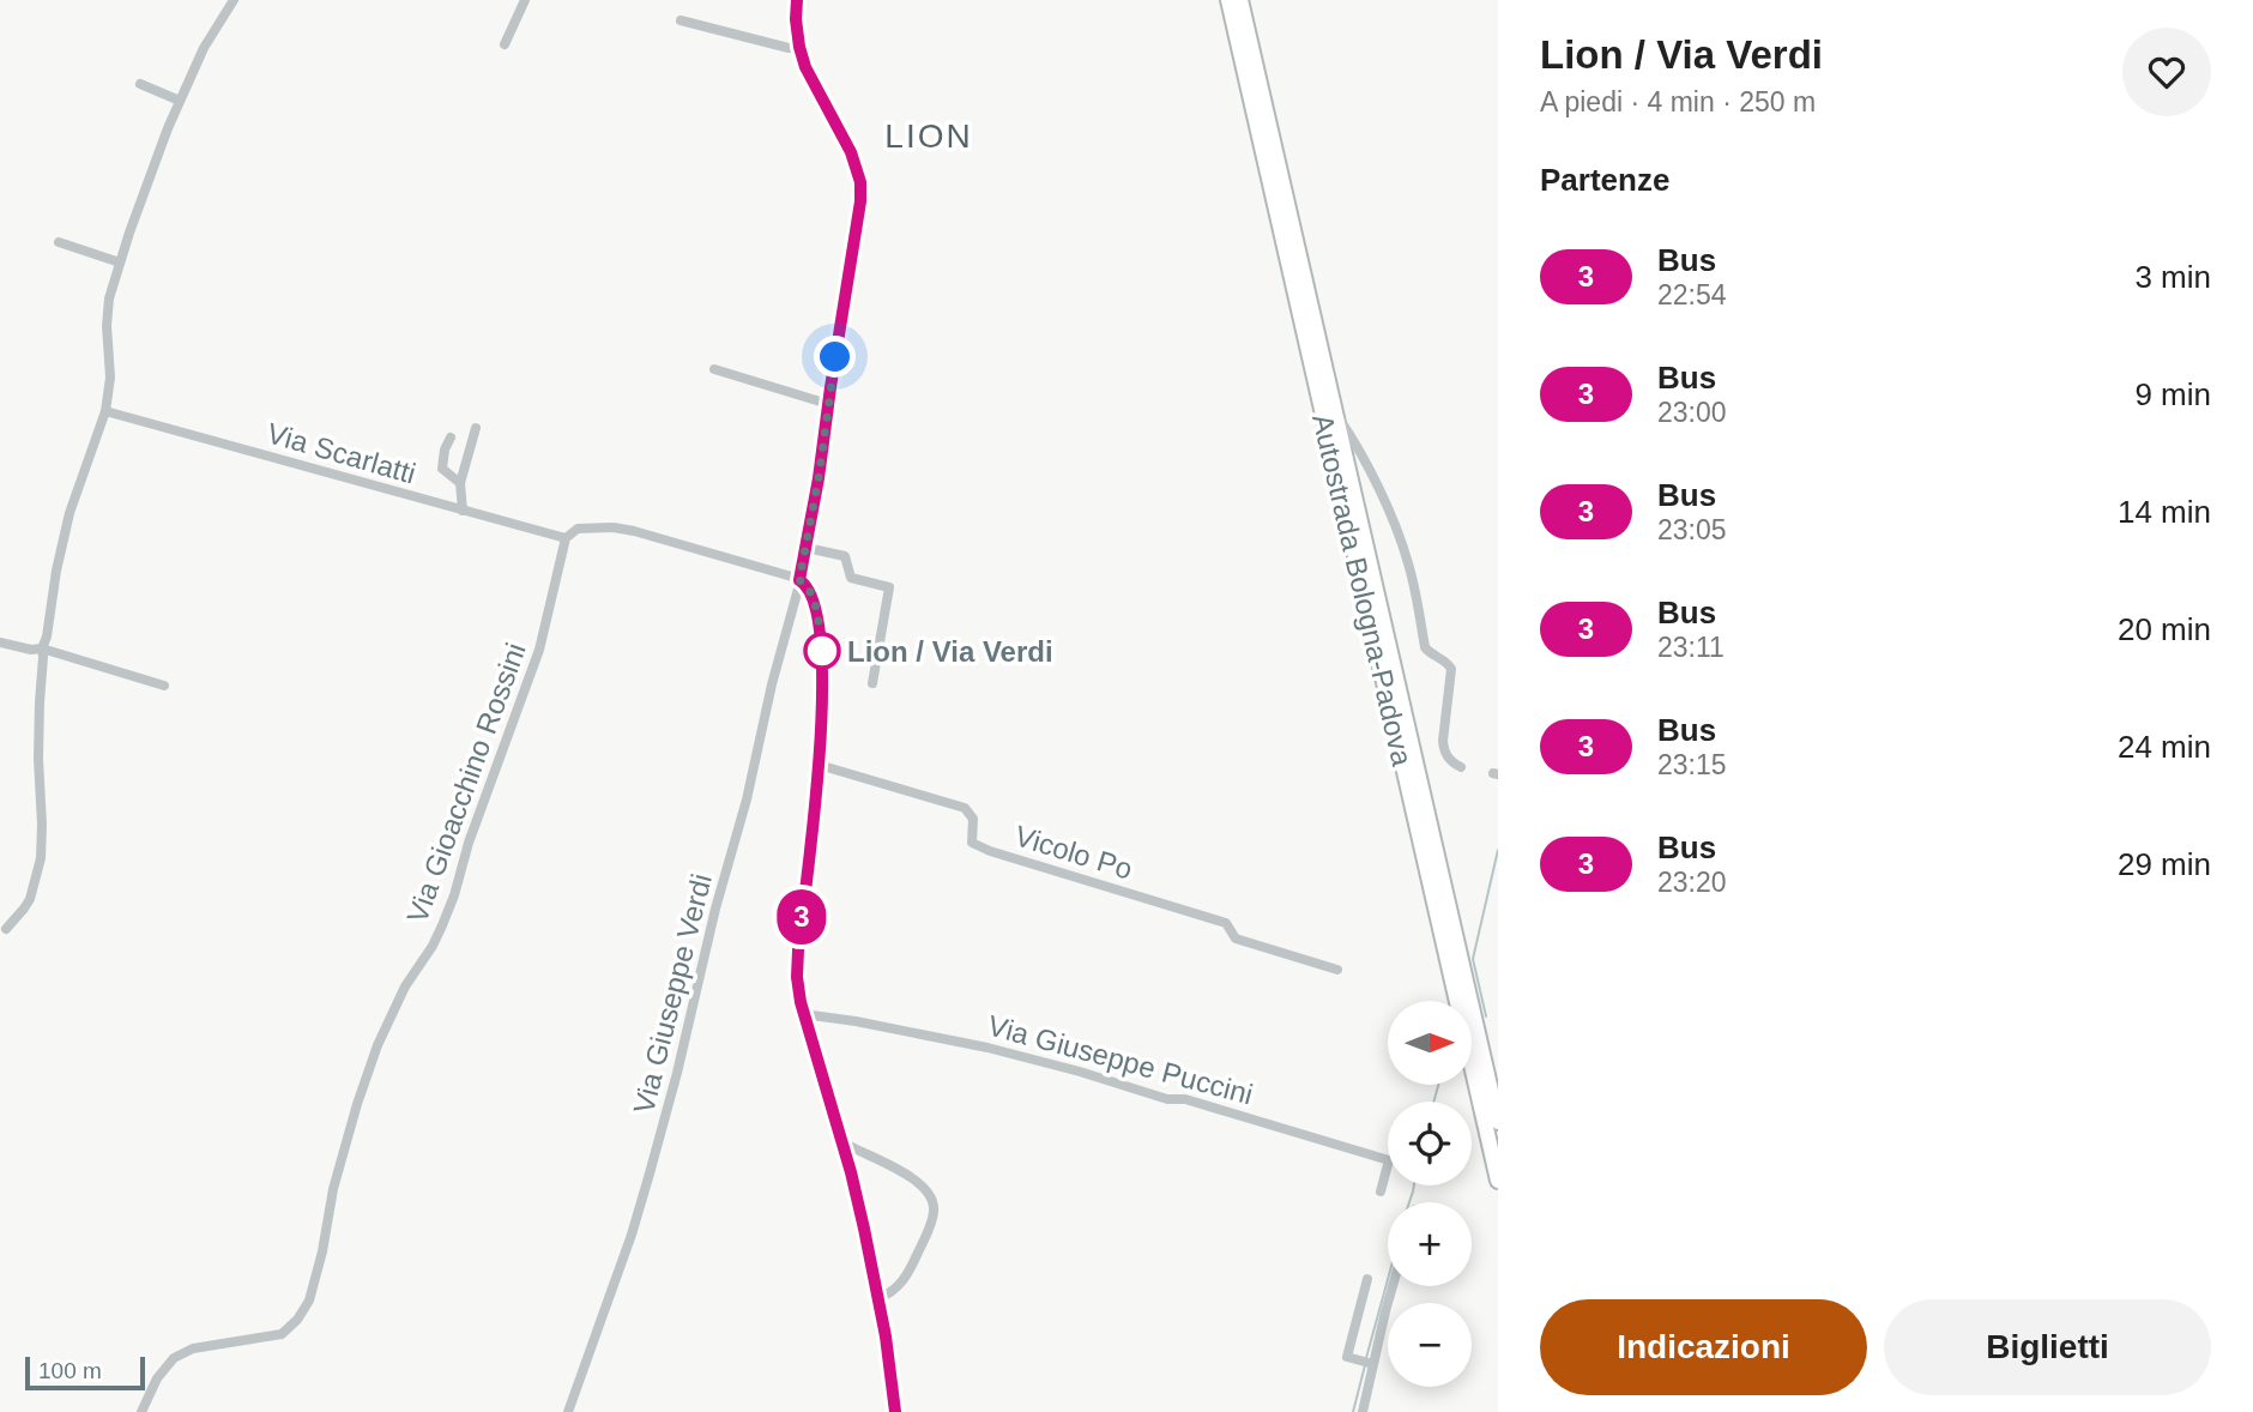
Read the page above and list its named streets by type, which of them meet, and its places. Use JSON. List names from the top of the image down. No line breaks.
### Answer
{"streets":{"highway":["Autostrada Bologna-Padova"],"street":["Via Scarlatti","Via Gioacchino Rossini","Vicolo Po","Via Giuseppe Verdi","Via Giuseppe Puccini"]},"crossings":[["Via Scarlatti","Via Gioacchino Rossini"]],"districts":["LION"],"places":["Lion / Via Verdi"],"lines":["bus line 3"],"scale_bar":"100 m","north":"right","page":{"on_map":"3","heading":[["Lion / Via Verdi","A piedi · 4 min · 250 m"],"Partenze"],"list":[{"mark":"3","name":"Bus","note":"22:54","value":"3 min"},{"mark":"3","name":"Bus","note":"23:00","value":"9 min"},{"mark":"3","name":"Bus","note":"23:05","value":"14 min"},{"mark":"3","name":"Bus","note":"23:11","value":"20 min"},{"mark":"3","name":"Bus","note":"23:15","value":"24 min"},{"mark":"3","name":"Bus","note":"23:20","value":"29 min"}],"map_buttons":["+","−"],"buttons":["Indicazioni","Biglietti"],"scale":"100 m"}}
